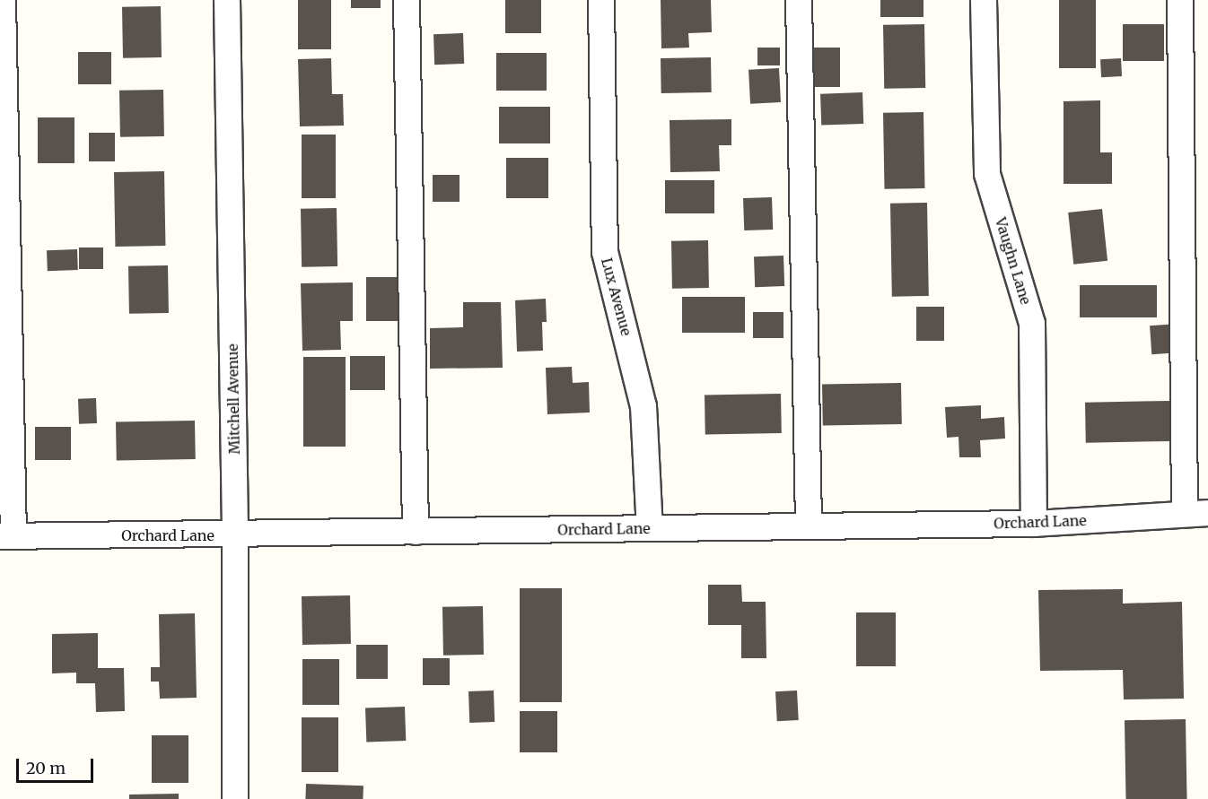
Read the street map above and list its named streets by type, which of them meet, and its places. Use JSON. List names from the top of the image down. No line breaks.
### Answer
{"streets":{"street":["Vaughn Lane","Lux Avenue","Mitchell Avenue","Orchard Lane"]},"crossings":[["Vaughn Lane","Orchard Lane"],["Lux Avenue","Orchard Lane"],["Mitchell Avenue","Orchard Lane"]],"scale_bar":"20 m"}
